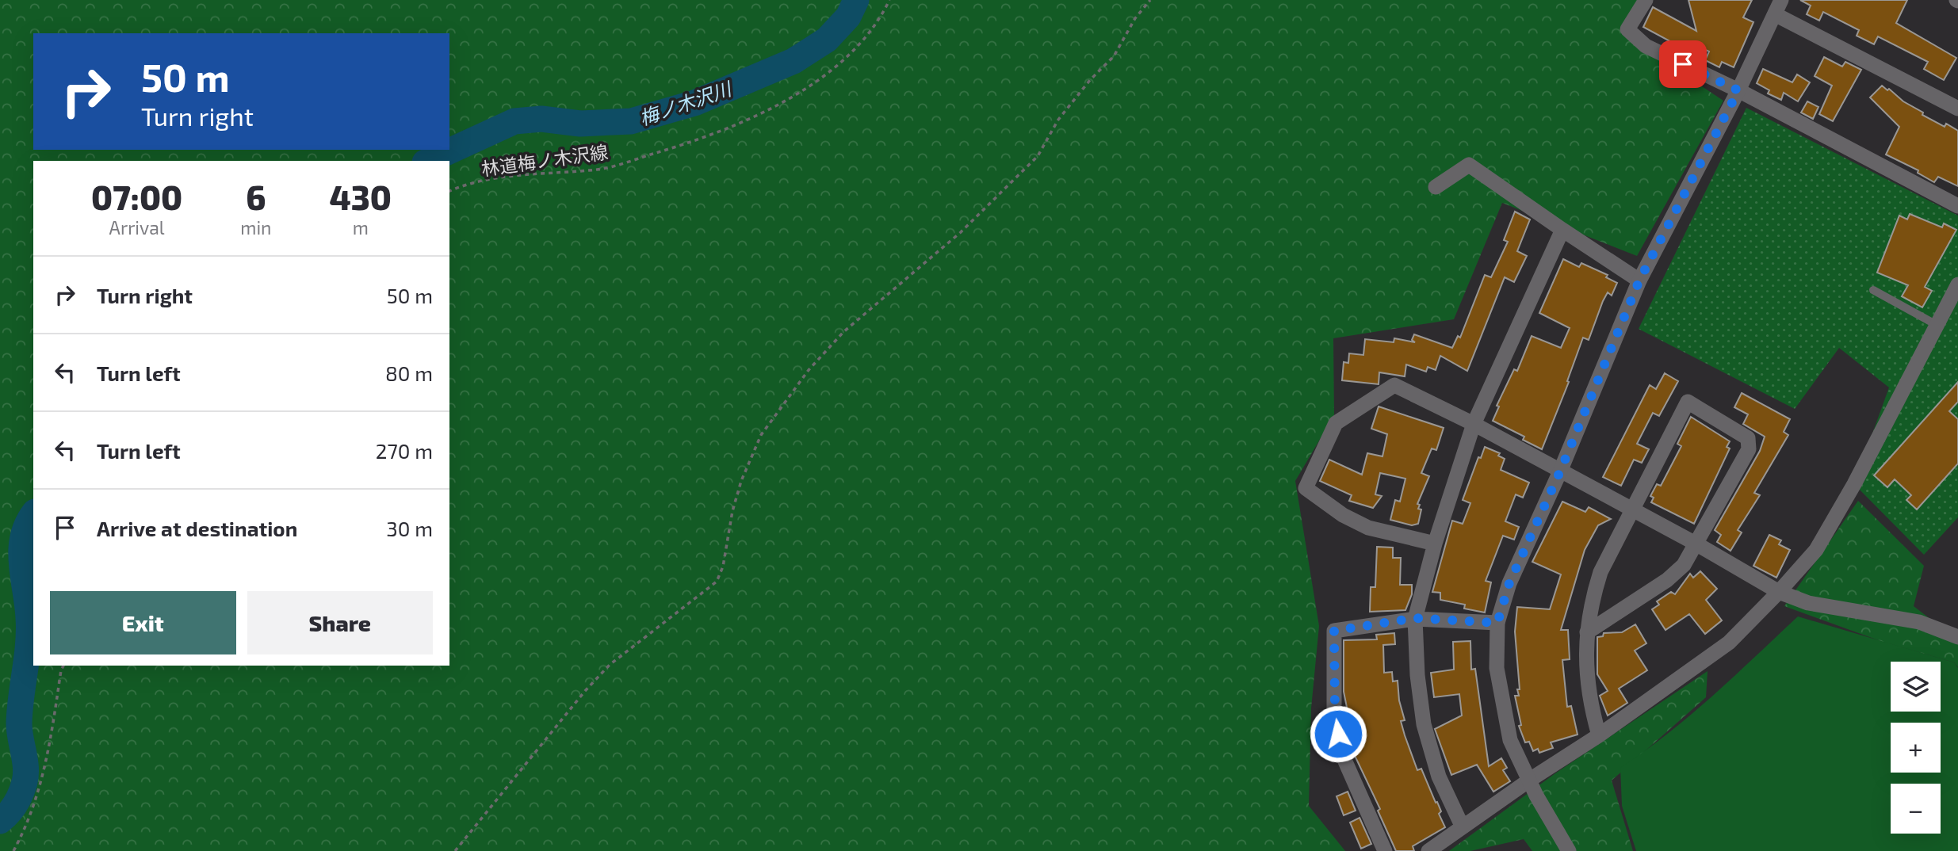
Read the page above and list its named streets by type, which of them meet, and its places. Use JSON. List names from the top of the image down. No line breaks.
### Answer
{"streets":{"path":["林道梅ノ木沢線"]},"water":["梅ノ木沢川"],"page":{"turn":["50 m","Turn right"],"eta":["07:00","Arrival","6","min","430","m"],"list":[{"name":"Turn right","value":"50 m"},{"name":"Turn left","value":"80 m"},{"name":"Turn left","value":"270 m"},{"name":"Arrive at destination","value":"30 m"}],"buttons":["Exit","Share"],"map_buttons":["+","−"]}}
